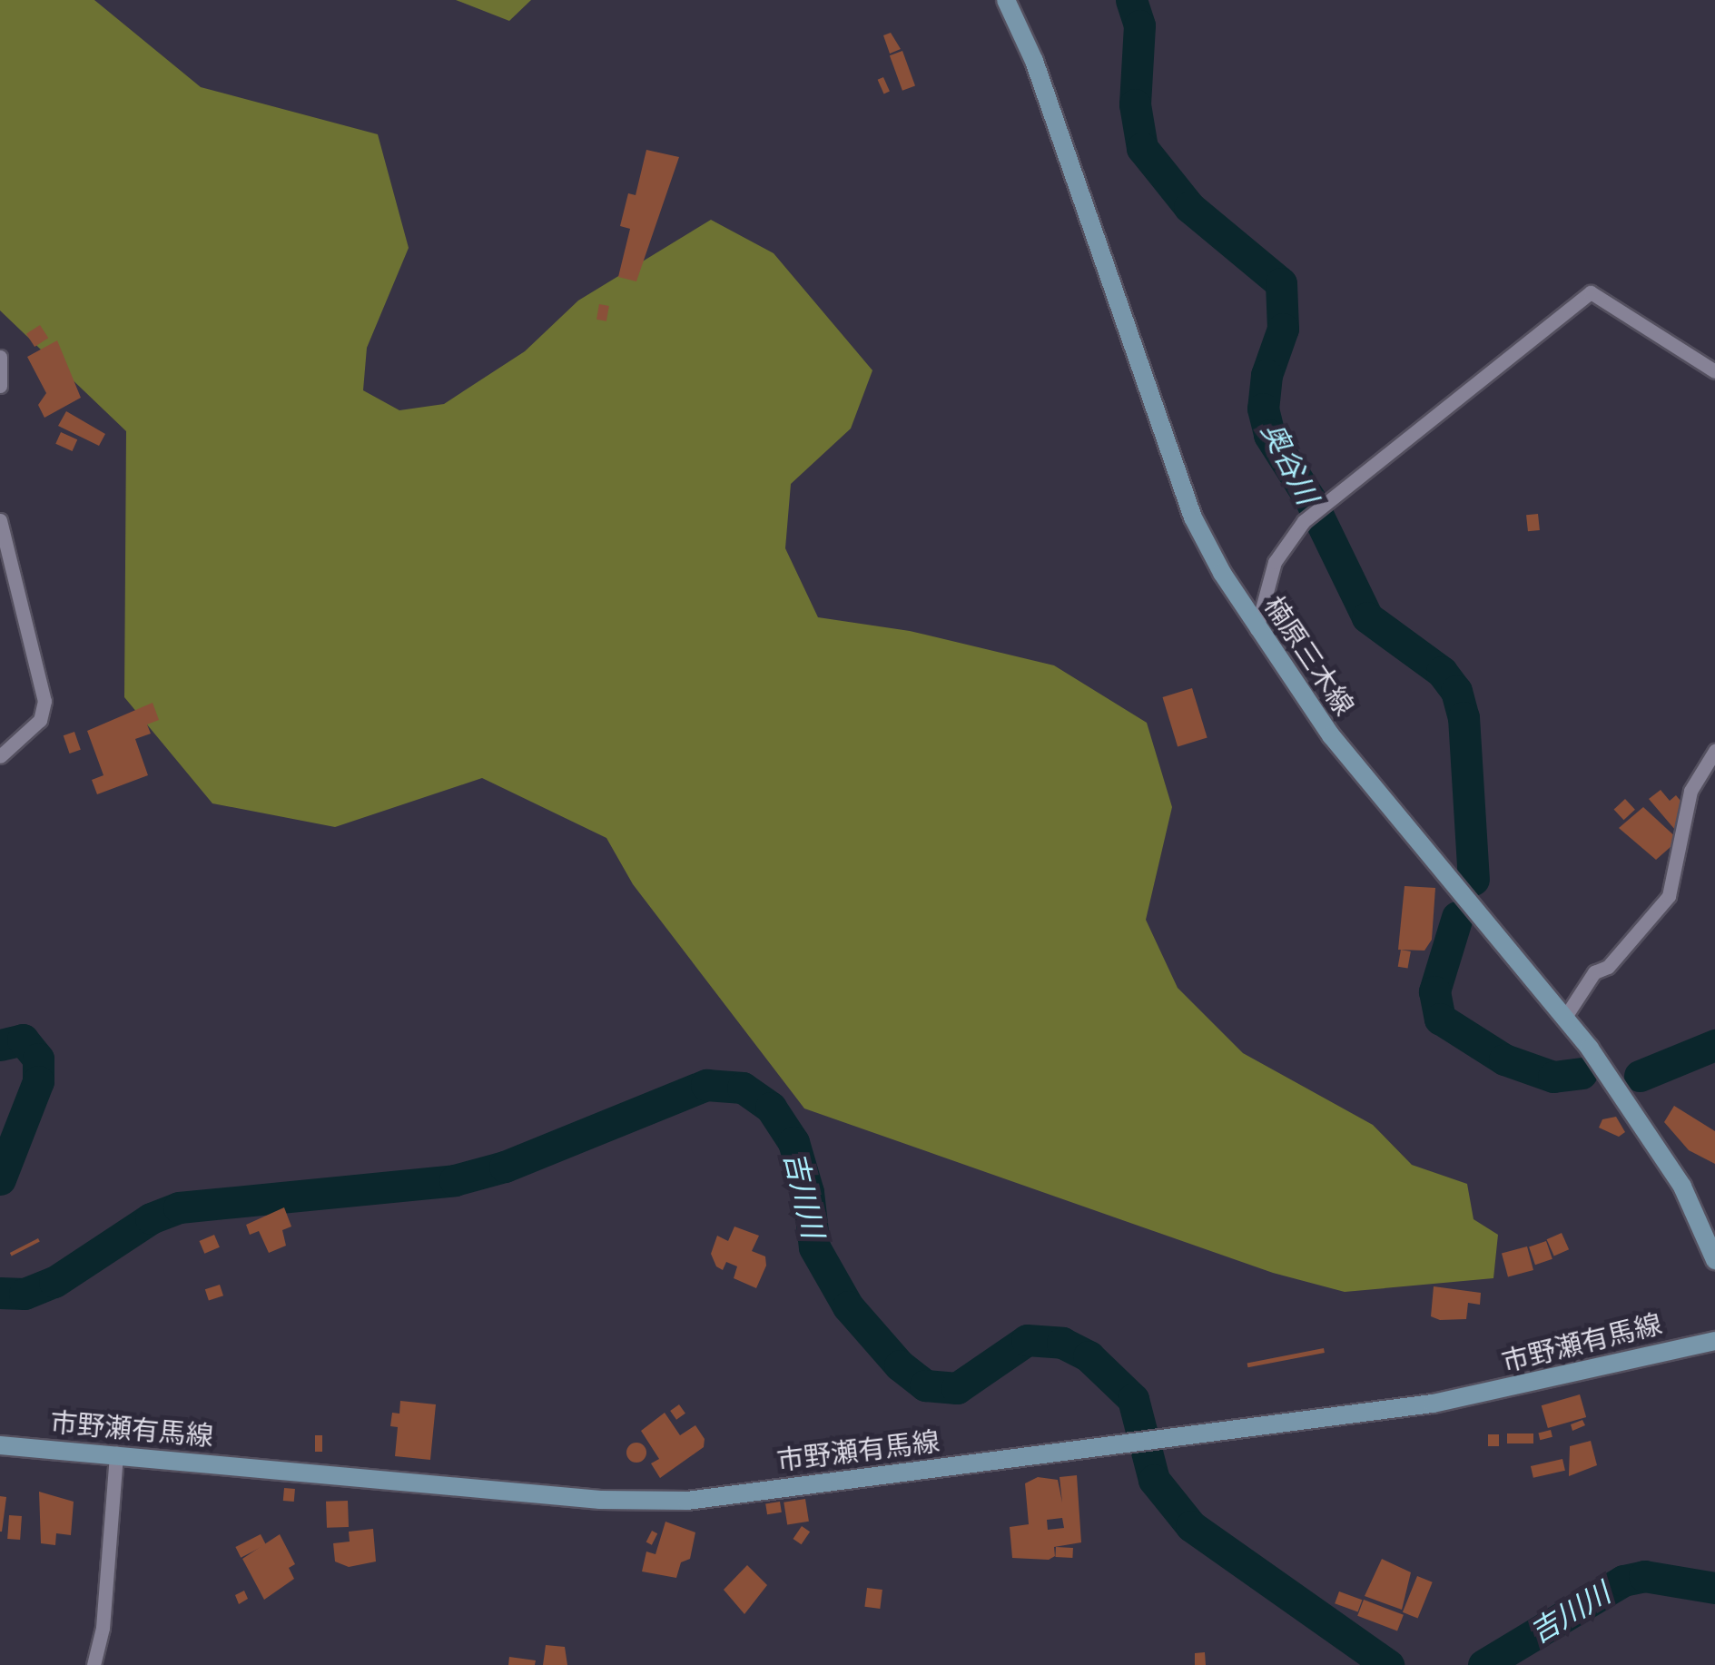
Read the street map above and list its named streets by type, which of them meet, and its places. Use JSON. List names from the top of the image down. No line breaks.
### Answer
{"streets":{"main road":["楠原三木線","市野瀬有馬線"]},"water":["奥谷川","吉川川"]}
